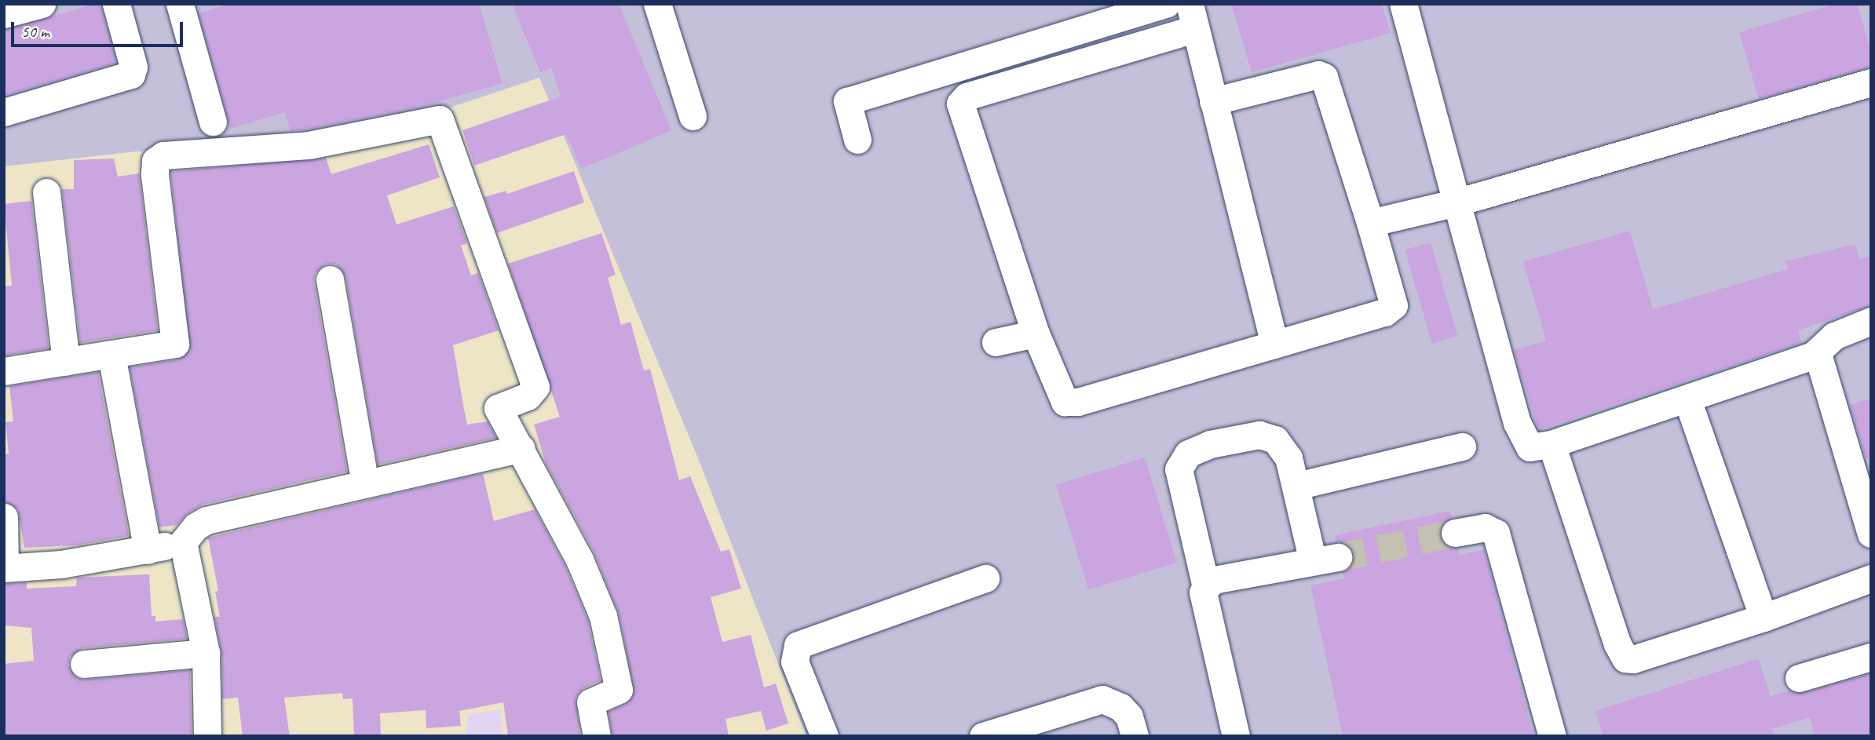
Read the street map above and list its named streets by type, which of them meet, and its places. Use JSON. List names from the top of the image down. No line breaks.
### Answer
{"scale_bar":"50 m"}
